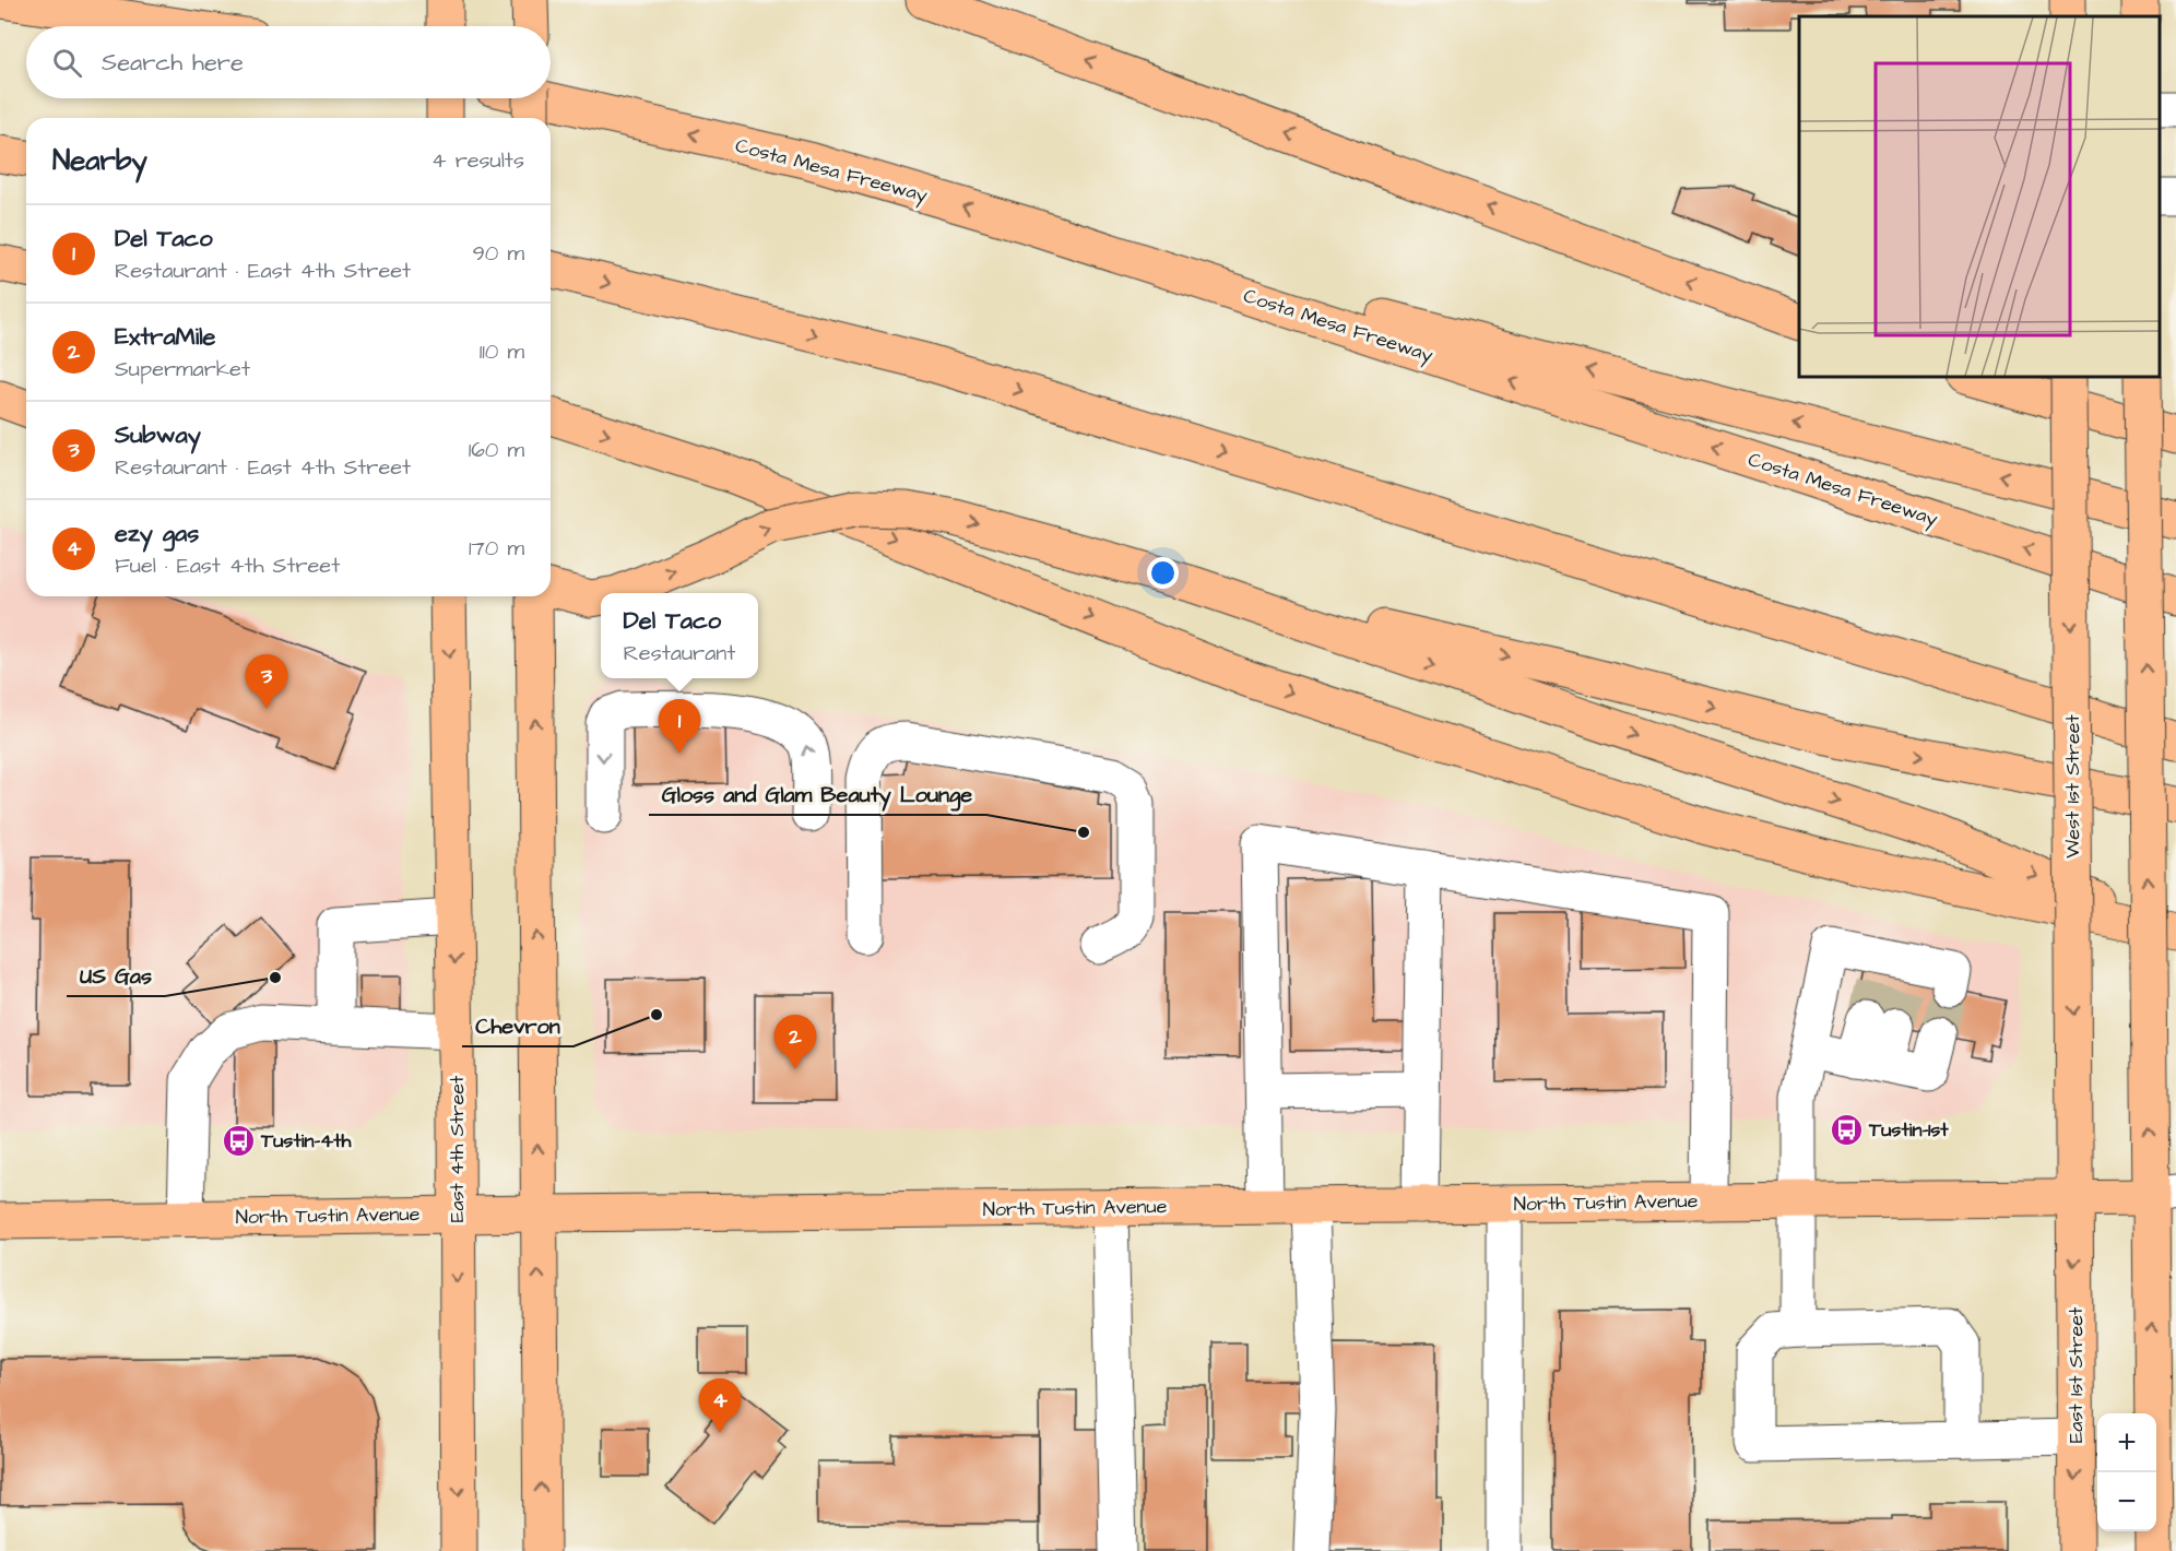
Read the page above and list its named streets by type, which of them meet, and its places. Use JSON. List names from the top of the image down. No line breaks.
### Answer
{"streets":{"main road":["Costa Mesa Freeway","West 1st Street","East 4th Street","North Tustin Avenue","East 1st Street"]},"crossings":[["West 1st Street","North Tustin Avenue"],["West 1st Street","East 1st Street"],["East 4th Street","North Tustin Avenue"],["North Tustin Avenue","East 1st Street"]],"places":{"other":["Gloss and Glam Beauty Lounge","US Gas","Chevron"],"bus stop":["Tustin-1st","Tustin-4th"]},"page":{"search":"Search here","heading":["Nearby","4 results"],"list":[{"mark":"1","name":"Del Taco","note":"Restaurant · East 4th Street","value":"90 m"},{"mark":"2","name":"ExtraMile","note":"Supermarket","value":"110 m"},{"mark":"3","name":"Subway","note":"Restaurant · East 4th Street","value":"160 m"},{"mark":"4","name":"ezy gas","note":"Fuel · East 4th Street","value":"170 m"}],"popup":["Del Taco","Restaurant"],"pins":["3","1","2","4"],"map_buttons":["+","−"]}}
